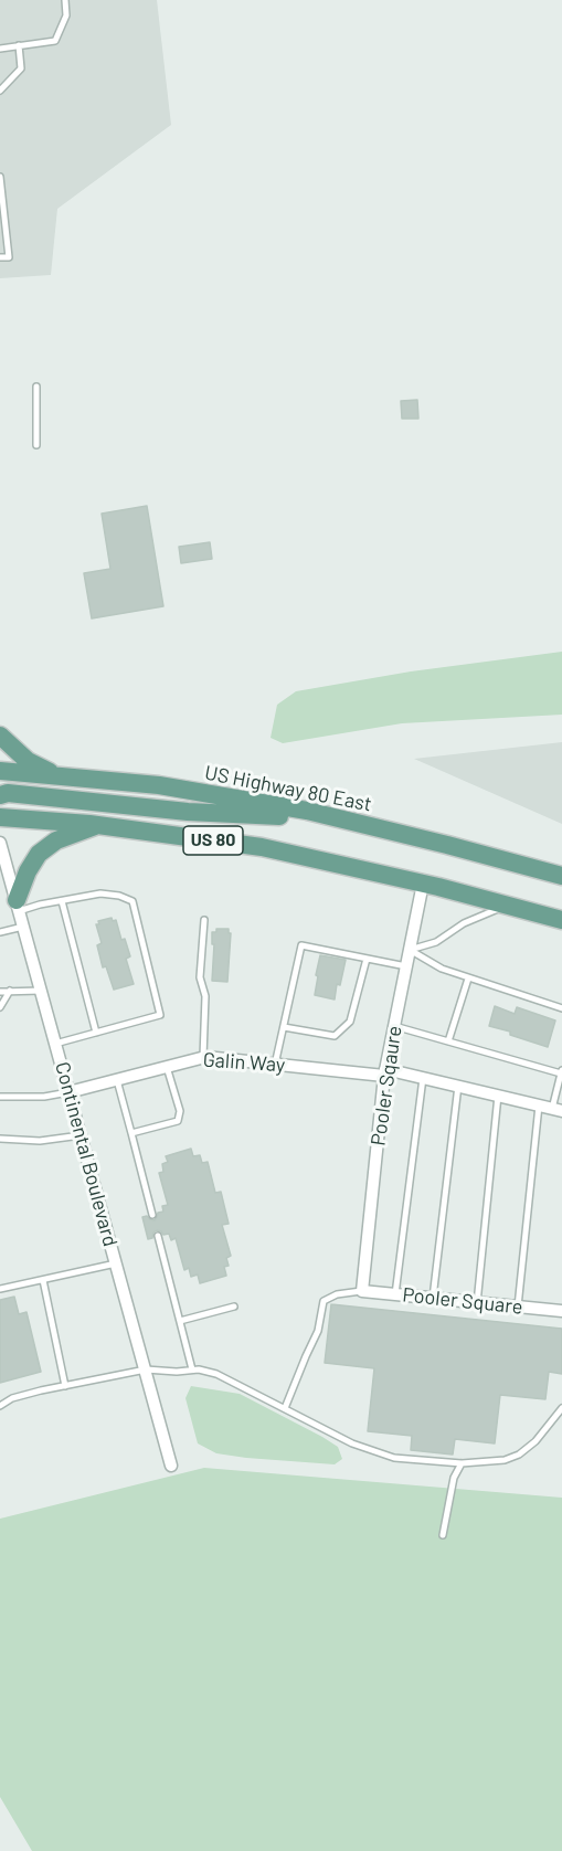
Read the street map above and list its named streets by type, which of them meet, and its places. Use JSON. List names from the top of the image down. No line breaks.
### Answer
{"streets":{"main road":["US Highway 80 East","US 80"],"street":["Galin Way","Pooler Sqaure","Continental Boulevard","Pooler Square"]},"crossings":[["US 80","Pooler Sqaure"],["Galin Way","Pooler Sqaure"],["Galin Way","Continental Boulevard"],["Pooler Sqaure","Pooler Square"]]}
